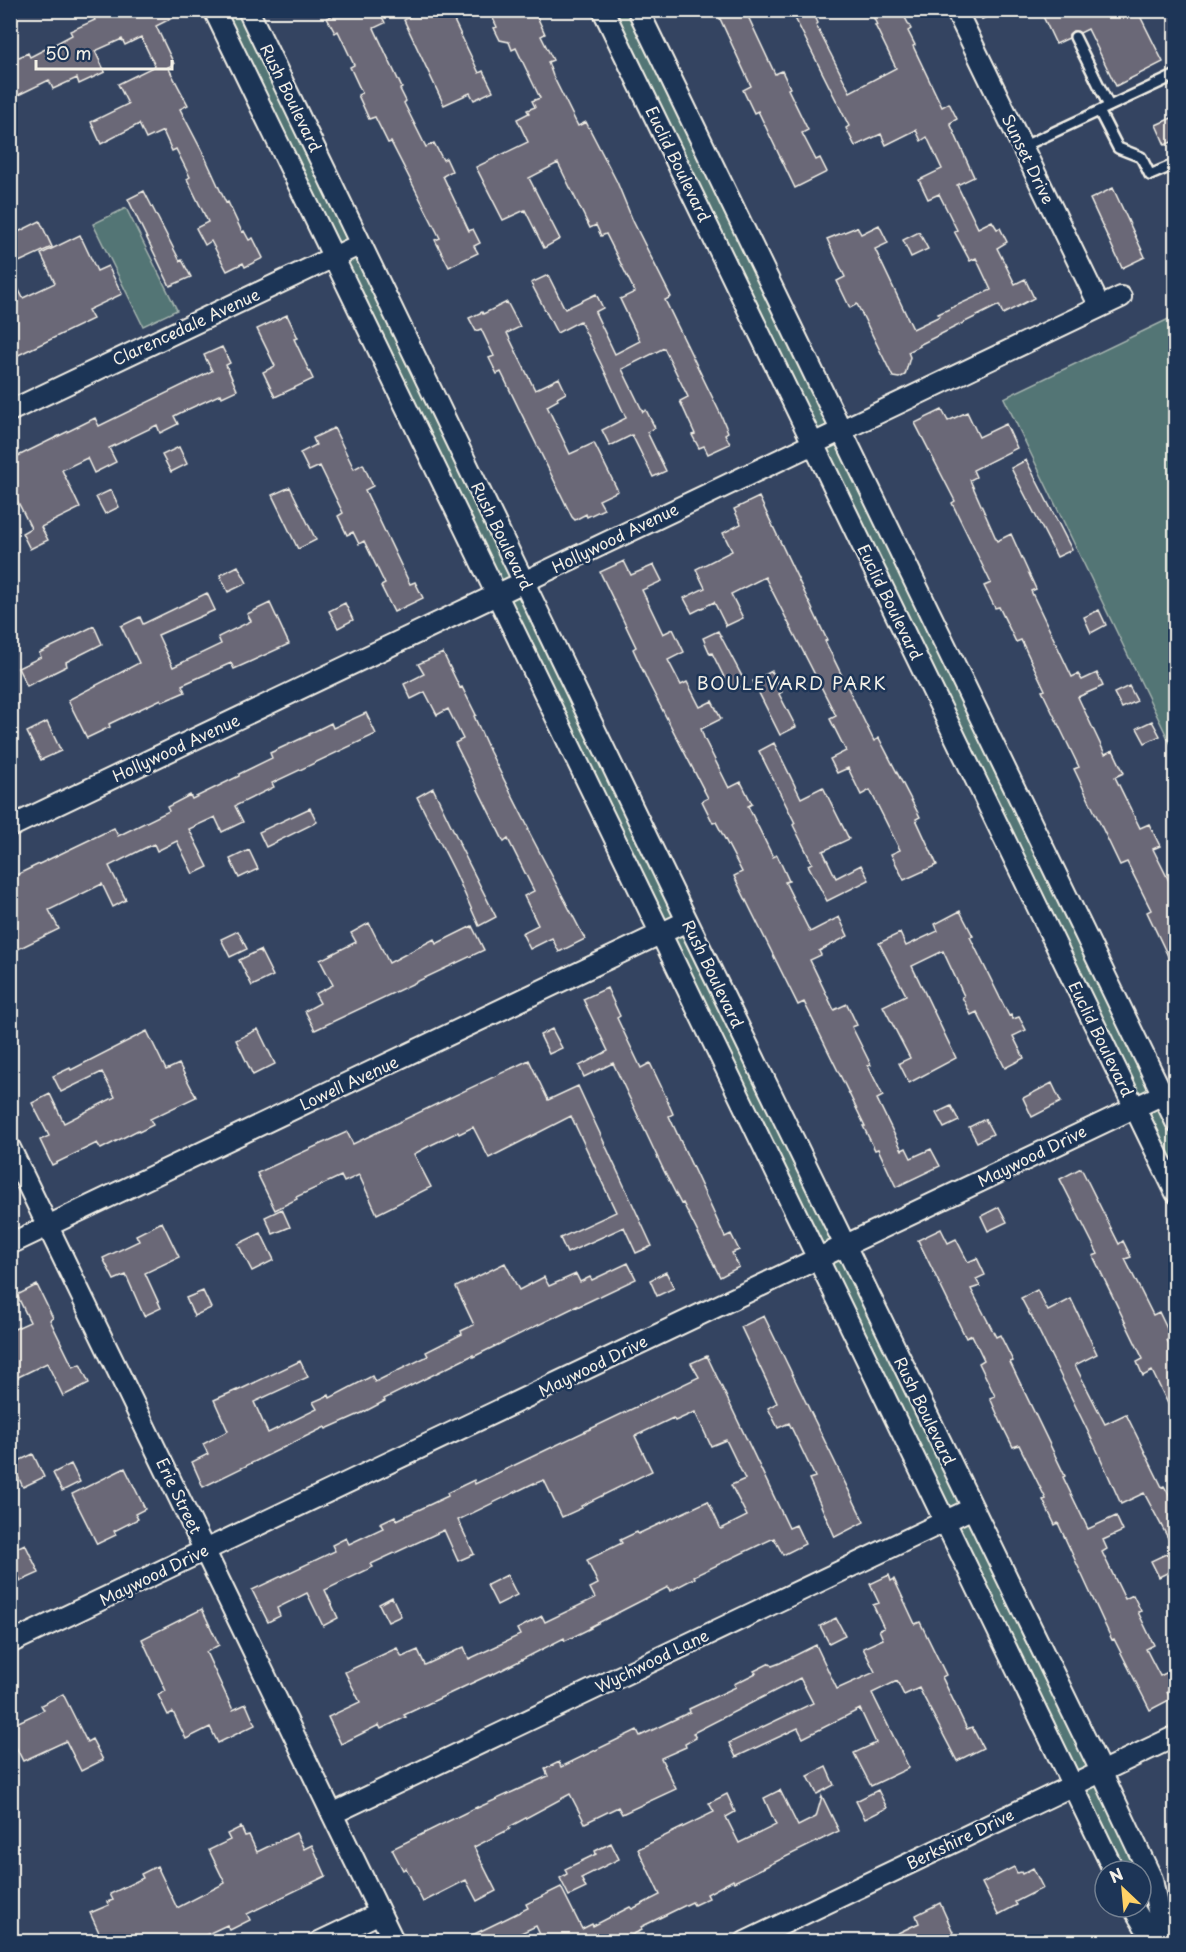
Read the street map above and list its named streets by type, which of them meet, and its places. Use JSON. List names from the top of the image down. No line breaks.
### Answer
{"streets":{"street":["Rush Boulevard","Sunset Drive","Euclid Boulevard","Clarencedale Avenue","Hollywood Avenue","Lowell Avenue","Maywood Drive","Erie Street","Wychwood Lane","Berkshire Drive"]},"crossings":[["Rush Boulevard","Clarencedale Avenue"],["Rush Boulevard","Hollywood Avenue"],["Rush Boulevard","Lowell Avenue"],["Rush Boulevard","Maywood Drive"],["Rush Boulevard","Wychwood Lane"],["Rush Boulevard","Berkshire Drive"],["Sunset Drive","Hollywood Avenue"],["Euclid Boulevard","Hollywood Avenue"],["Euclid Boulevard","Maywood Drive"],["Lowell Avenue","Erie Street"],["Maywood Drive","Erie Street"],["Erie Street","Wychwood Lane"]],"districts":["BOULEVARD PARK"],"scale_bar":"50 m","north":"top left"}
